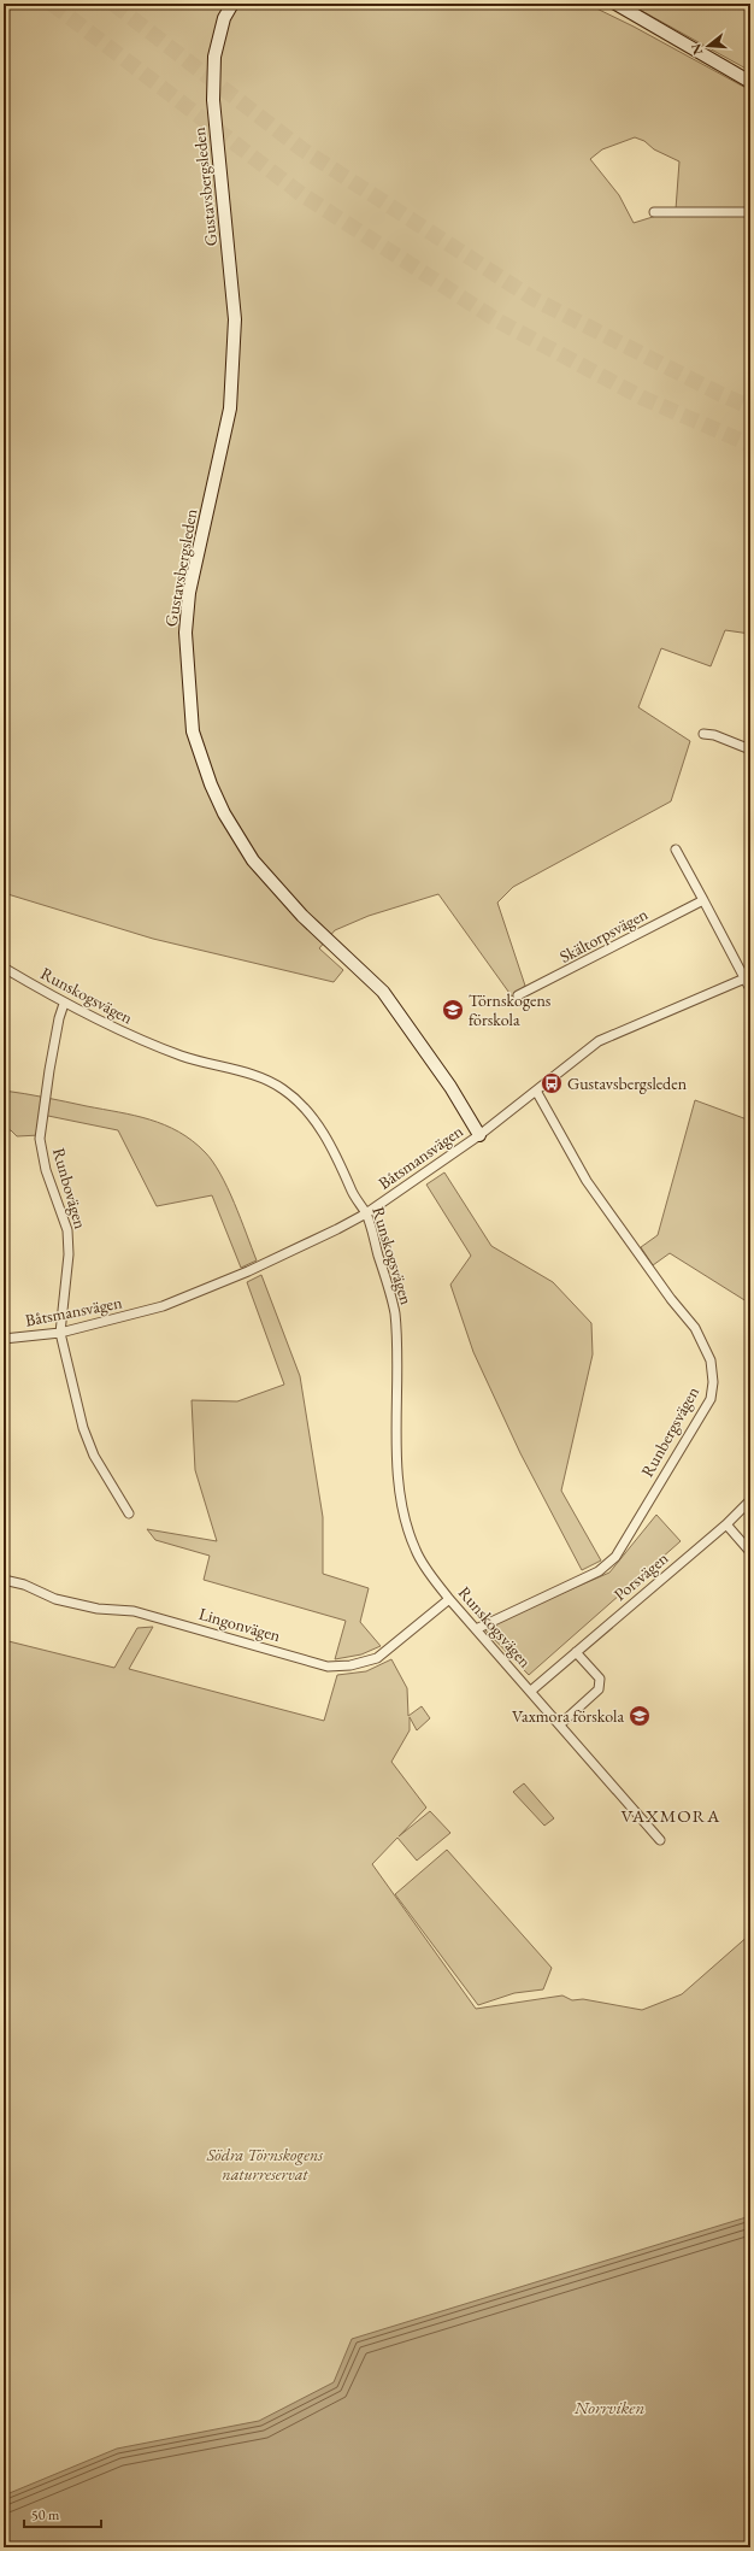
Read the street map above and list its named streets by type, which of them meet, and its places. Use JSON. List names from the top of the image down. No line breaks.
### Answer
{"streets":{"street":["Gustavsbergsleden","Skältorpsvägen","Runskogsvägen","Båtsmansvägen","Runbovägen","Runbergsvägen","Porsvägen","Lingonvägen"]},"crossings":[["Gustavsbergsleden","Båtsmansvägen"],["Runskogsvägen","Båtsmansvägen"],["Runskogsvägen","Runbovägen"],["Runskogsvägen","Runbergsvägen"],["Runskogsvägen","Porsvägen"],["Runskogsvägen","Lingonvägen"],["Båtsmansvägen","Runbovägen"],["Båtsmansvägen","Runbergsvägen"]],"districts":["VAXMORA"],"water":["Norrviken"],"parks":["Södra Törnskogens naturreservat"],"places":{"school or university":["Törnskogens förskola","Vaxmora förskola"],"bus stop":["Gustavsbergsleden"]},"scale_bar":"50 m","north":"left"}
